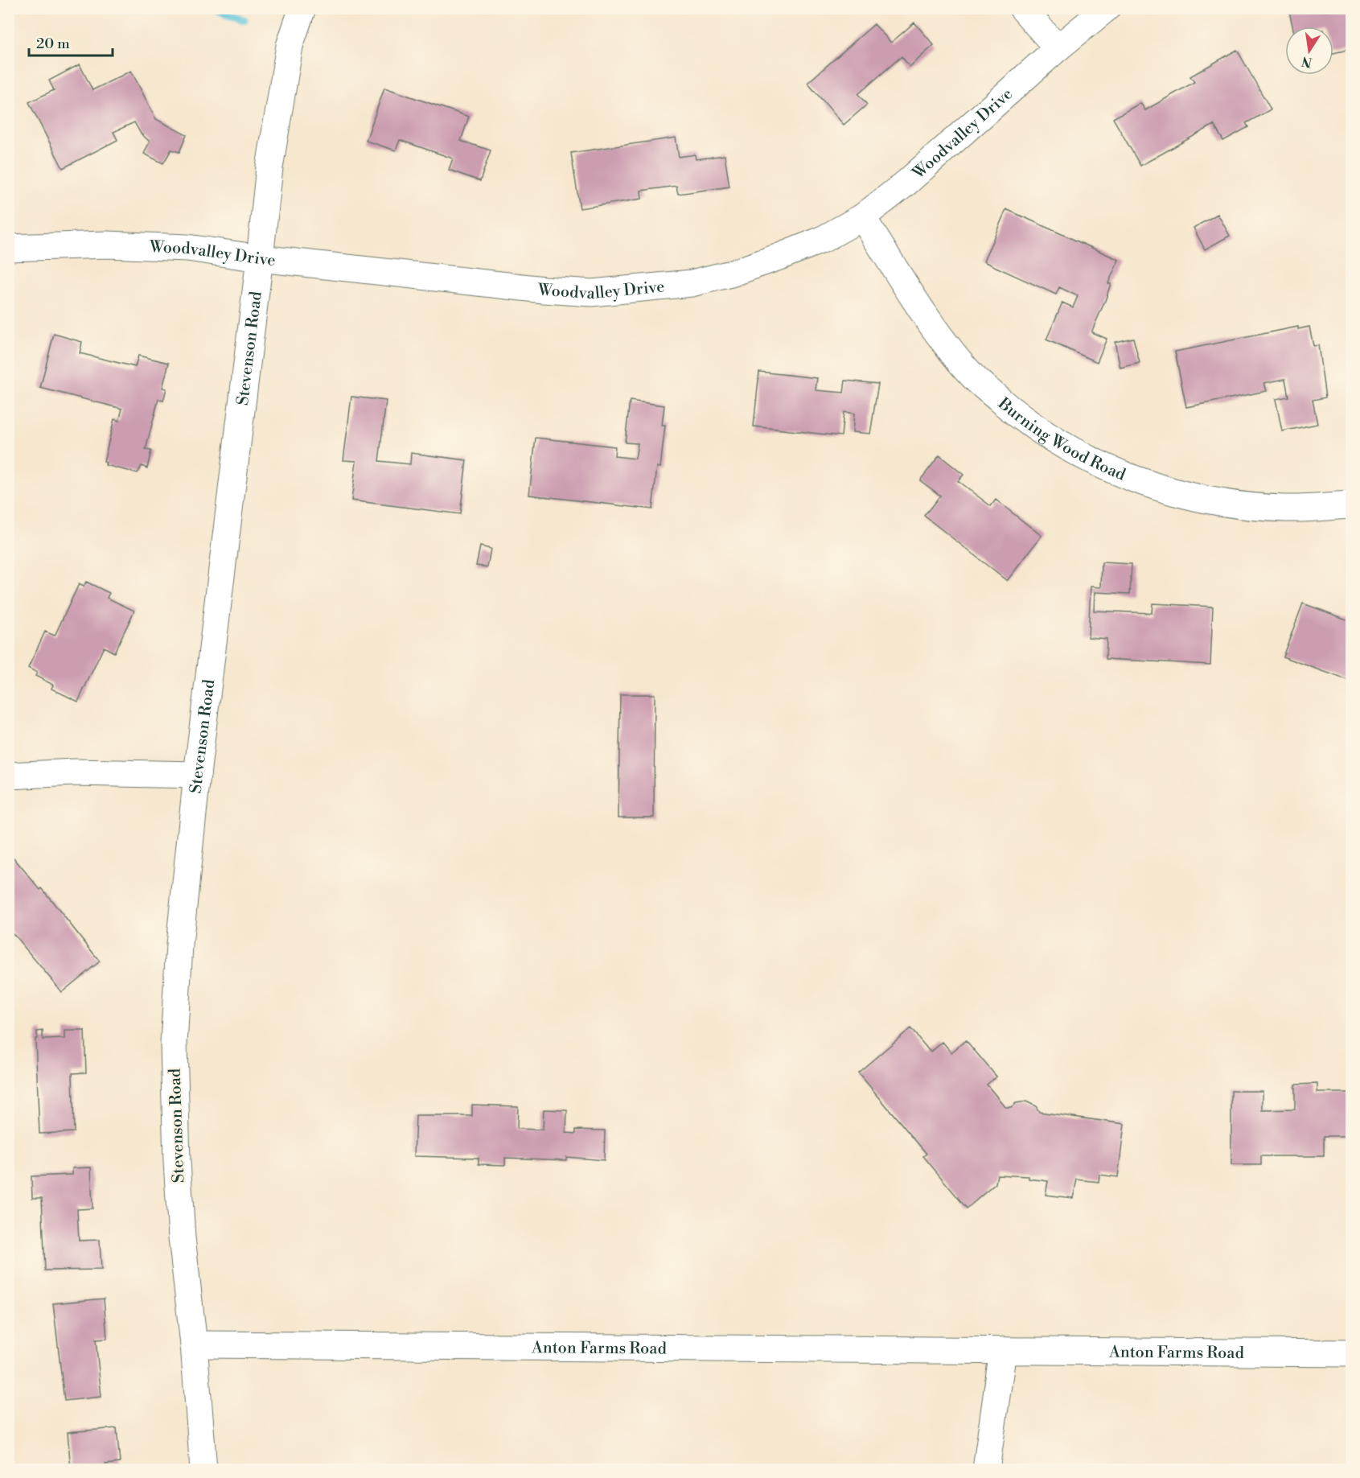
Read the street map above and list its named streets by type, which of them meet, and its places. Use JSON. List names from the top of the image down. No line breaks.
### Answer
{"streets":{"street":["Woodvalley Drive","Stevenson Road","Burning Wood Road","Anton Farms Road"]},"crossings":[["Woodvalley Drive","Stevenson Road"],["Woodvalley Drive","Burning Wood Road"],["Stevenson Road","Anton Farms Road"]],"scale_bar":"20 m","north":"bottom"}
